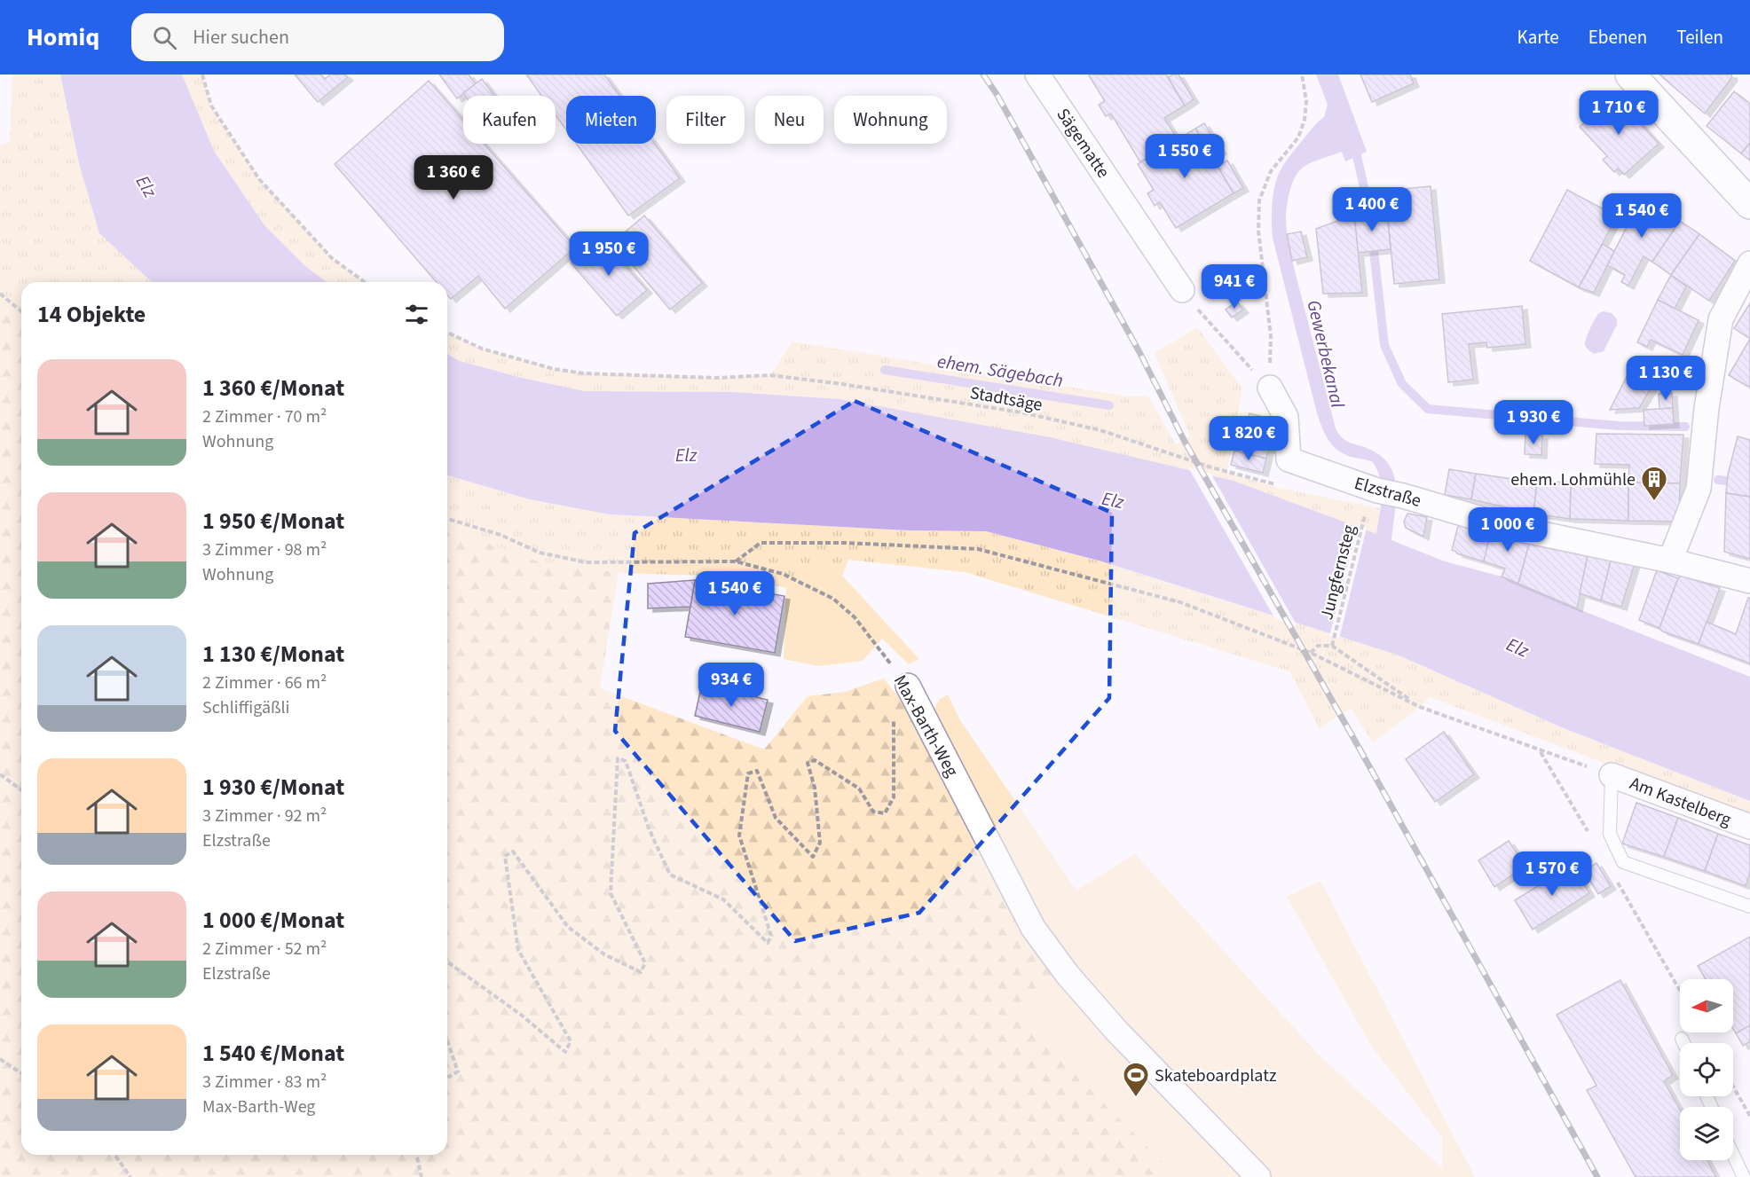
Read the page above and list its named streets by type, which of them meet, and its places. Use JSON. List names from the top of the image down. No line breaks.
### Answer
{"streets":{"street":["Sägematte","Elzstraße","Max-Barth-Weg","Am Kastelberg"],"path":["Stadtsäge","Jungfernsteg"]},"water":["Elz","Gewerbekanal","ehem. Sägebach"],"places":{"building":["ehem. Lohmühle"],"sports":["Skateboardplatz"]},"north":"left","page":{"header":"Homiq","search":"Hier suchen","nav":["Karte","Ebenen","Teilen"],"price":["1 710 €","1 550 €","1 360 €","1 400 €","1 540 €","1 950 €","941 €","1 130 €","1 930 €","1 820 €","1 000 €","1 540 €","934 €","1 570 €"],"chip":["Kaufen","Mieten","Filter","Neu","Wohnung"],"heading":"14 Objekte","list":[{"name":"1 360 €/Monat","note":"2 Zimmer · 70 m² · Wohnung"},{"name":"1 950 €/Monat","note":"3 Zimmer · 98 m² · Wohnung"},{"name":"1 130 €/Monat","note":"2 Zimmer · 66 m² · Schliffigäßli"},{"name":"1 930 €/Monat","note":"3 Zimmer · 92 m² · Elzstraße"},{"name":"1 000 €/Monat","note":"2 Zimmer · 52 m² · Elzstraße"},{"name":"1 540 €/Monat","note":"3 Zimmer · 83 m² · Max-Barth-Weg"}]}}
